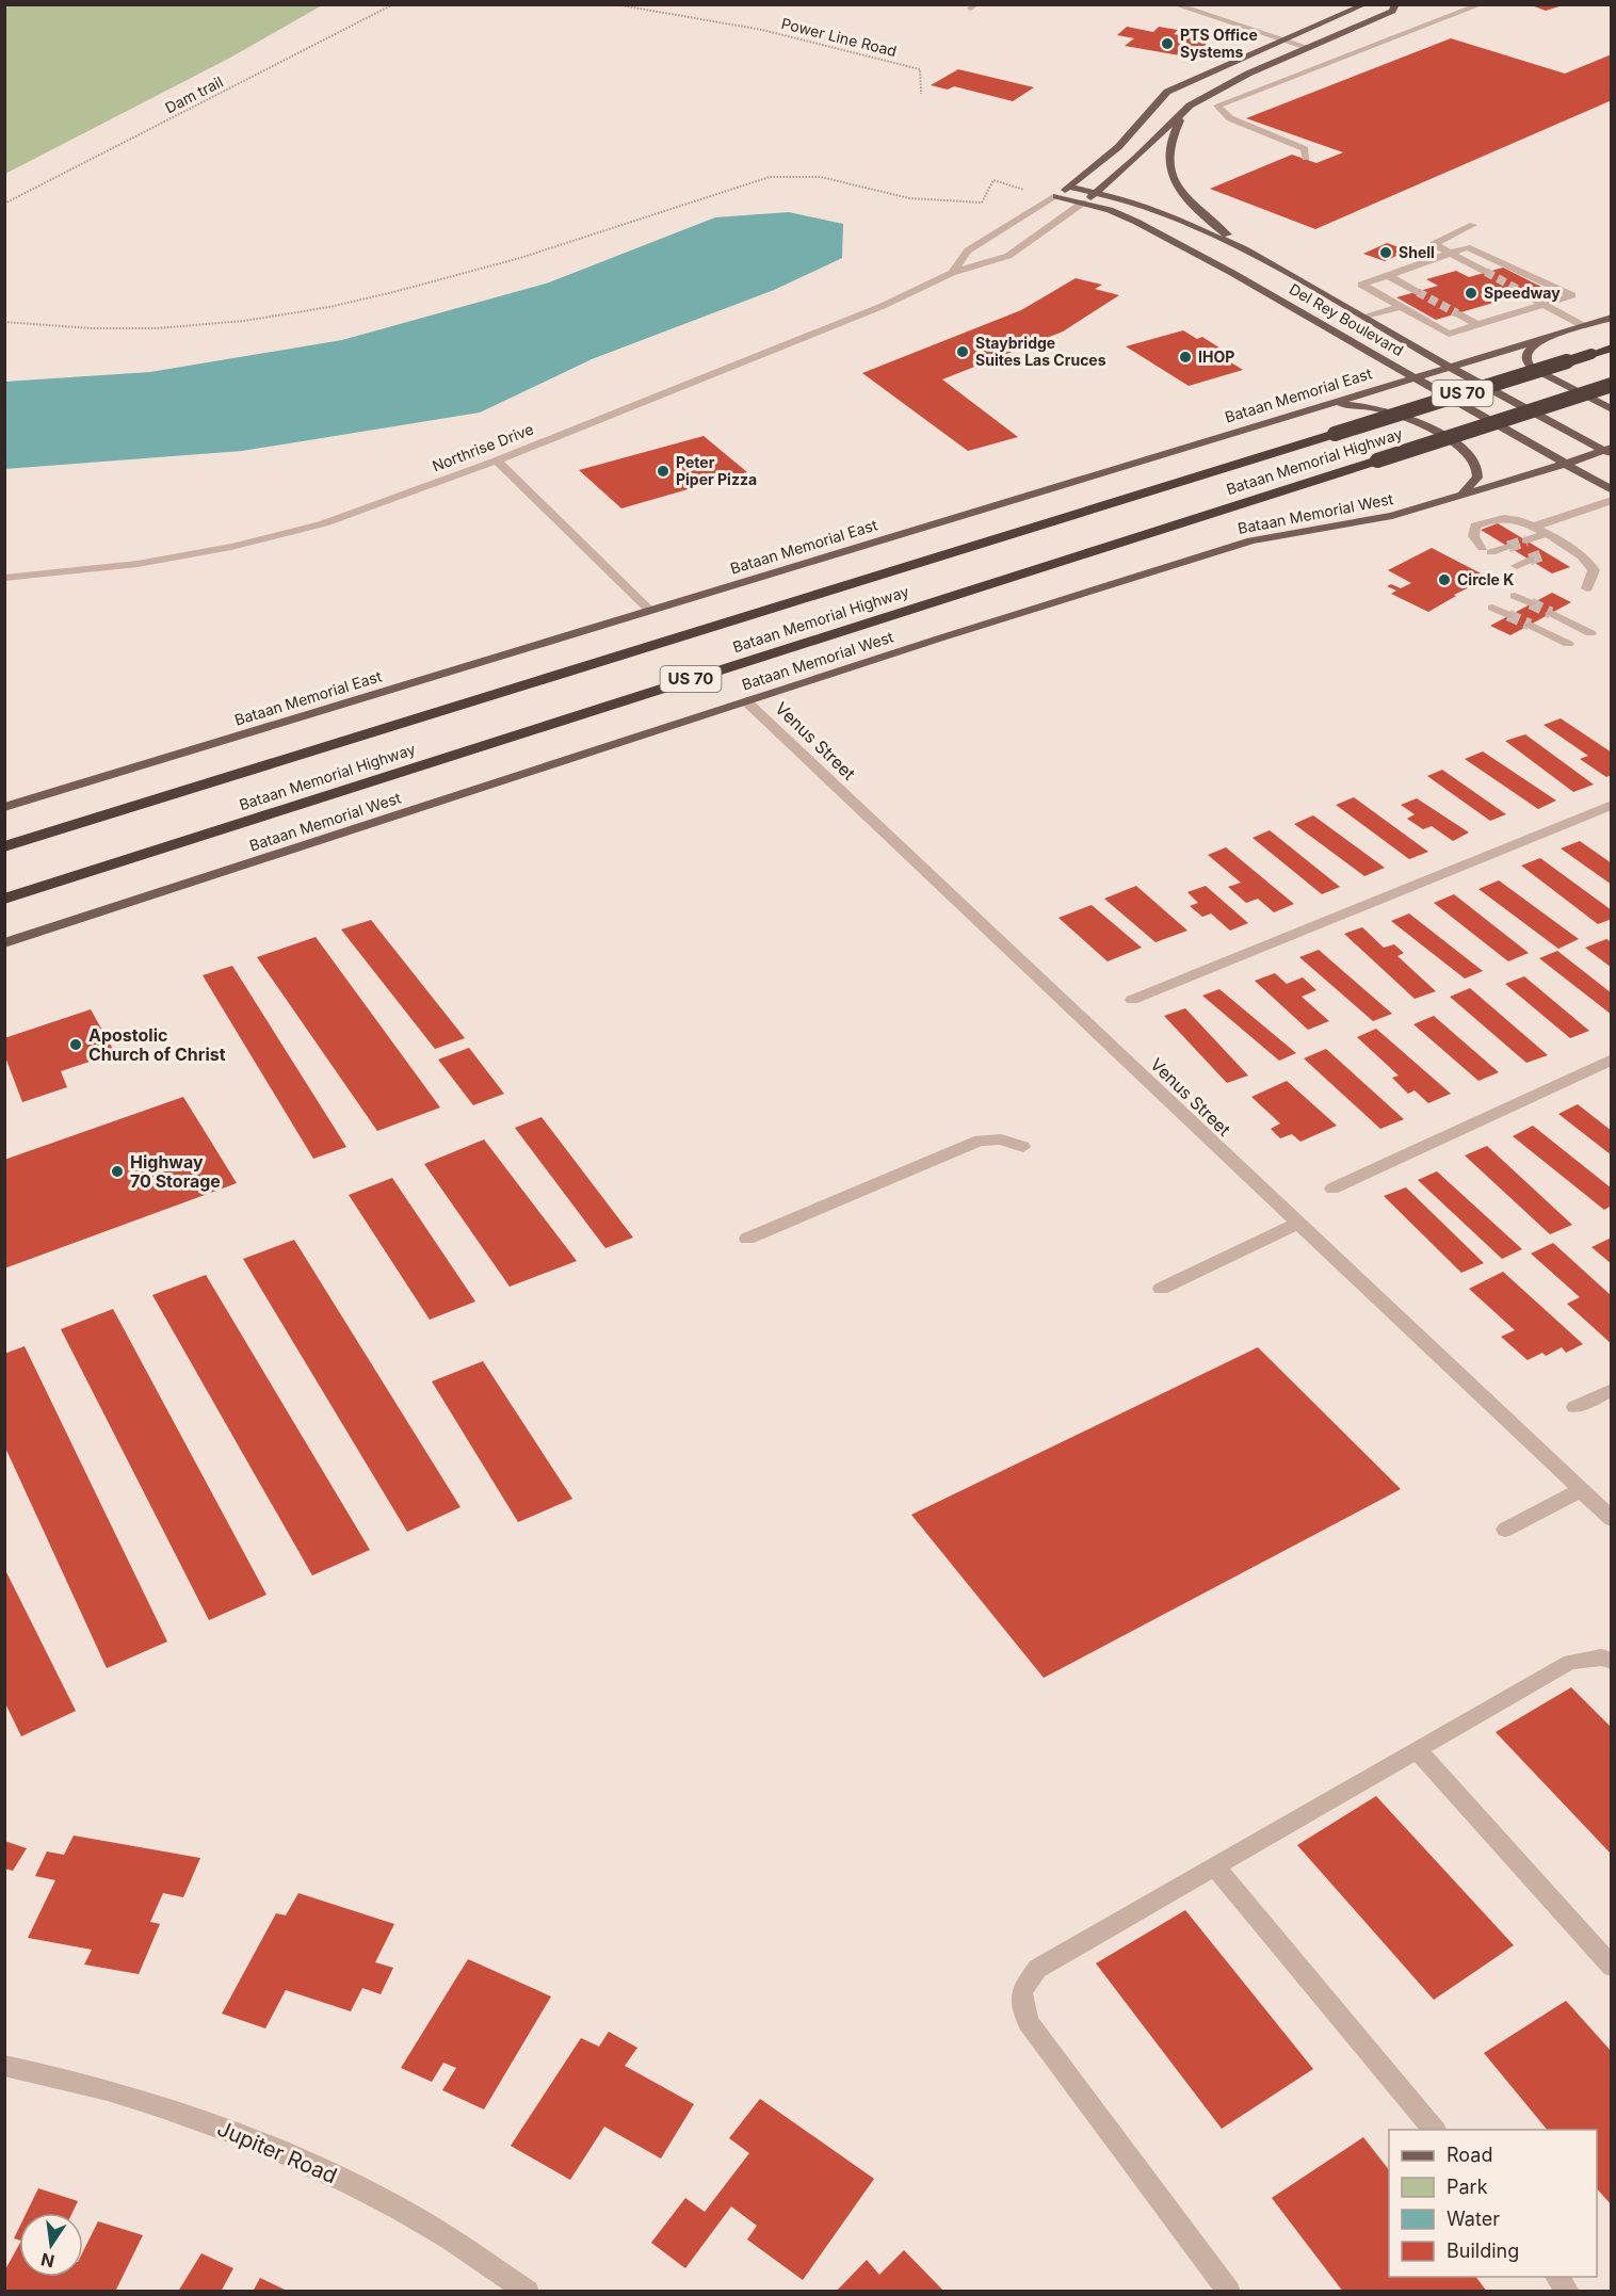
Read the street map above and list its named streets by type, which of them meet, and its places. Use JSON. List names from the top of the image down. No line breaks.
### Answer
{"streets":{"highway":["US 70","Bataan Memorial Highway"],"main road":["Del Rey Boulevard","Bataan Memorial East","Northrise Drive","Bataan Memorial West"],"street":["Venus Street","Jupiter Road"],"path":["Power Line Road","Dam trail"]},"crossings":[["Del Rey Boulevard","Bataan Memorial East"],["Del Rey Boulevard","Northrise Drive"],["Del Rey Boulevard","Bataan Memorial West"],["Bataan Memorial West","Venus Street"]],"places":["PTS Office Systems","Shell","Speedway","Staybridge Suites Las Cruces","IHOP","Peter Piper Pizza","Circle K","Apostolic Church of Christ","Highway 70 Storage"],"legend":["Road","Park","Water","Building"],"north":"bottom"}
